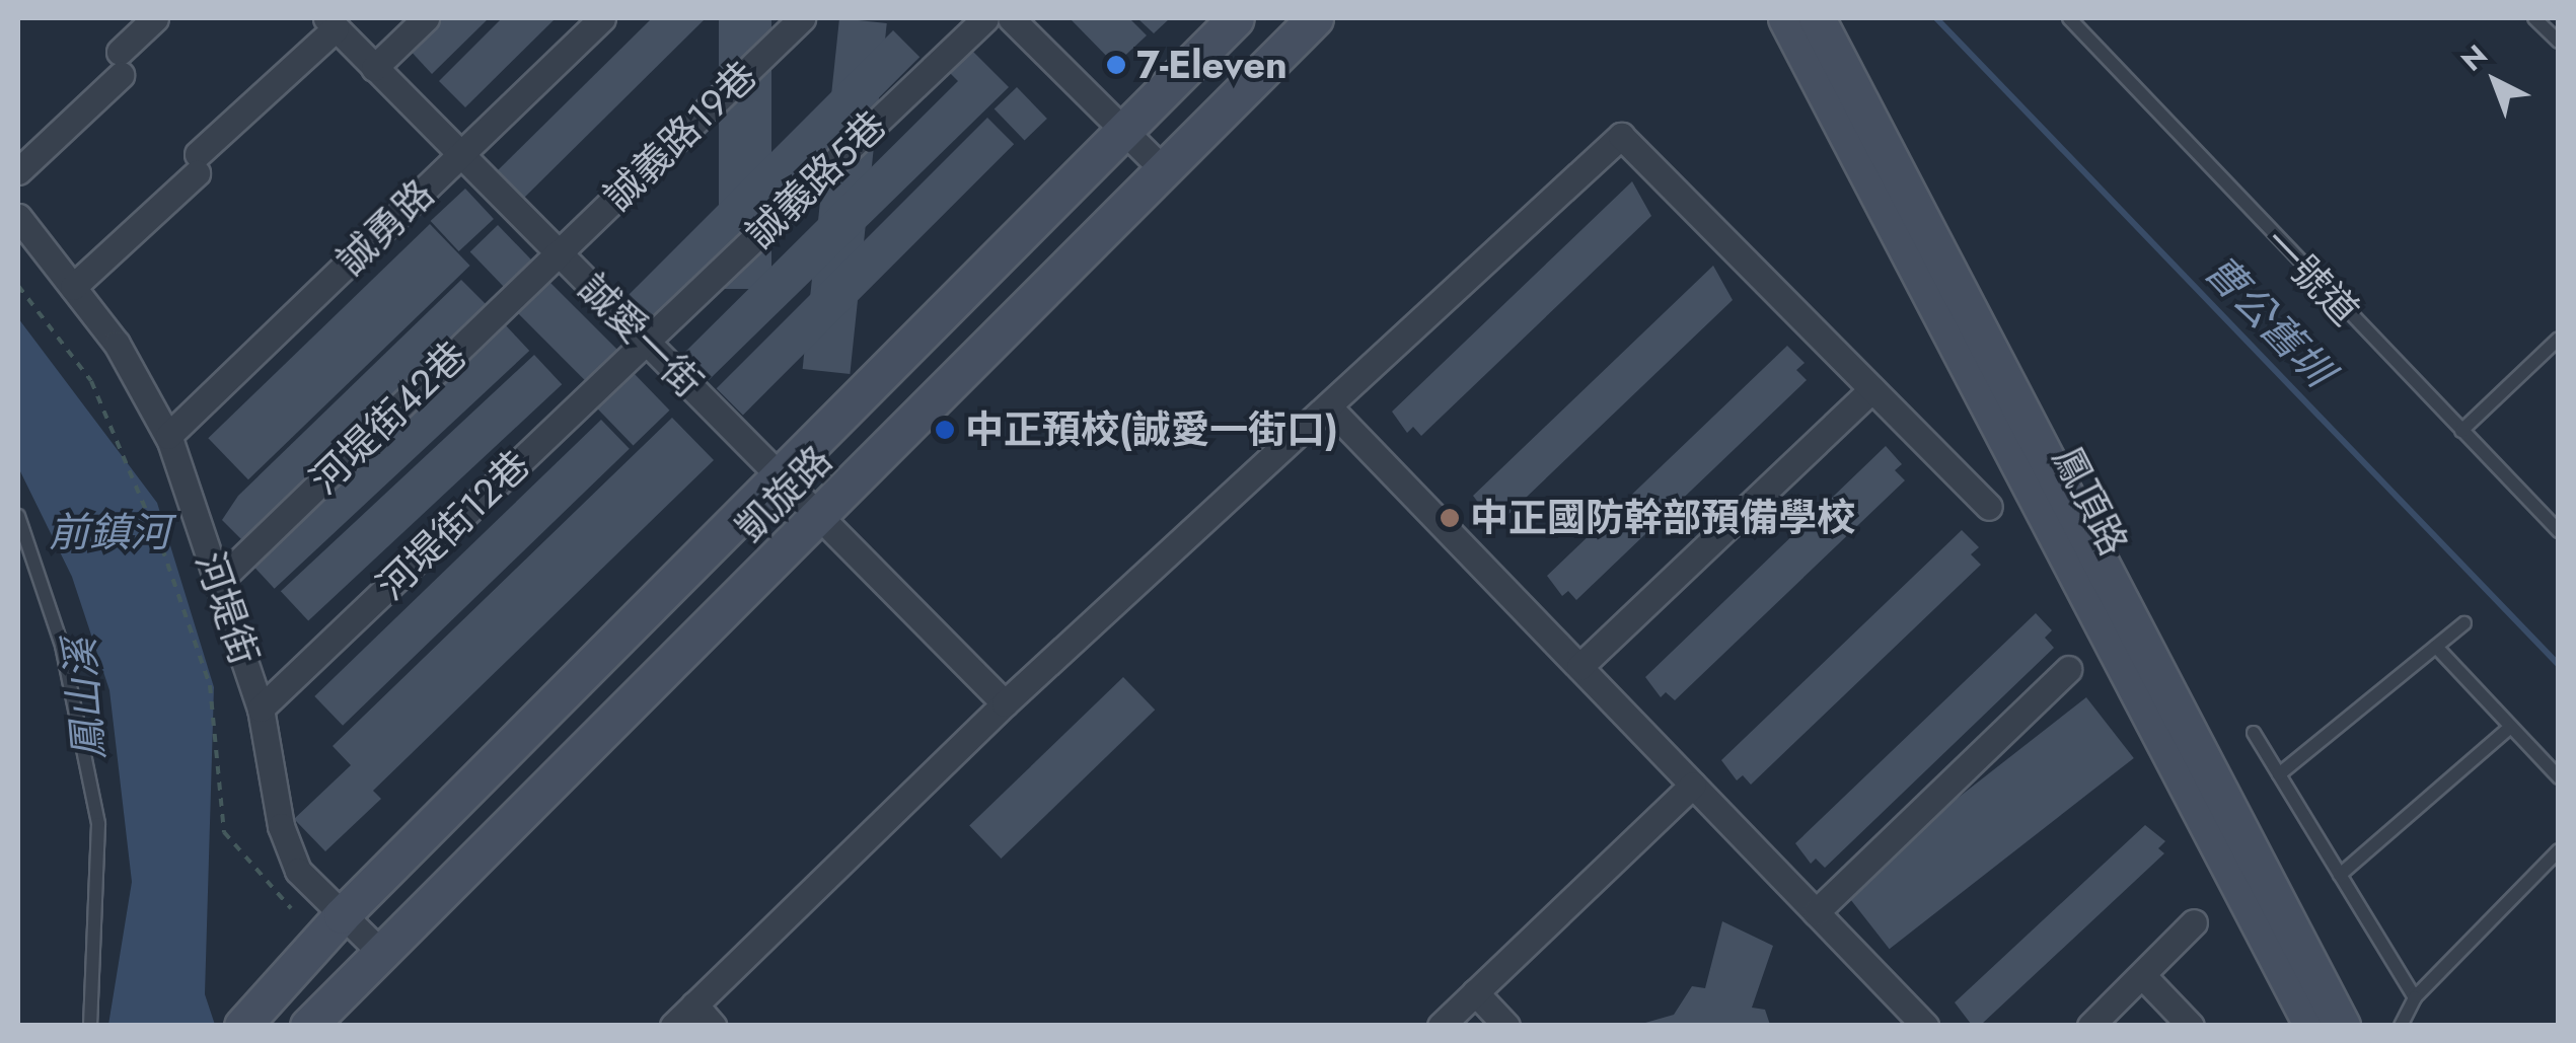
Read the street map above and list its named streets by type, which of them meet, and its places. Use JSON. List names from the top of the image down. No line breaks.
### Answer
{"streets":{"street":["誠義路19巷","誠義路5巷","誠勇路","誠愛一街","河堤街42巷","凱旋路","鳳頂路","河堤街12巷","河堤街"],"lane":["一號道"]},"crossings":[["誠義路19巷","誠愛一街"],["誠義路19巷","河堤街42巷"],["誠義路5巷","誠愛一街"],["誠義路5巷","河堤街12巷"],["誠勇路","誠愛一街"],["誠勇路","河堤街"],["誠愛一街","河堤街42巷"],["誠愛一街","凱旋路"],["誠愛一街","河堤街12巷"],["河堤街42巷","河堤街"],["凱旋路","河堤街"],["河堤街12巷","河堤街"]],"water":["曹公舊圳","前鎮河","鳳山溪"],"places":["7-Eleven","中正預校(誠愛一街口)","中正國防幹部預備學校"],"north":"top left"}
